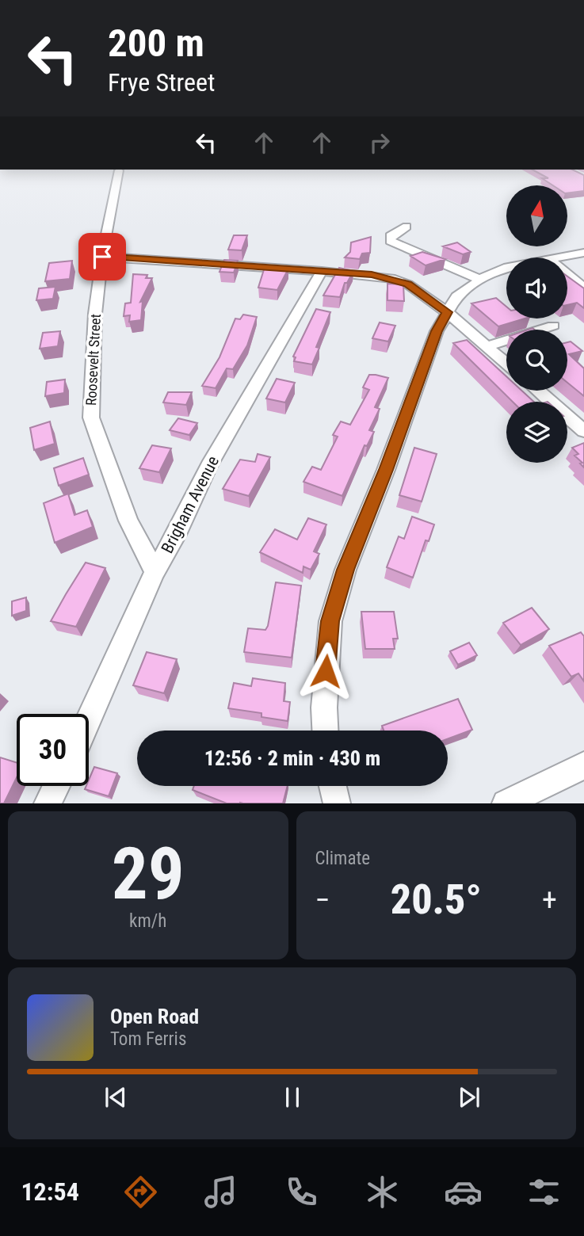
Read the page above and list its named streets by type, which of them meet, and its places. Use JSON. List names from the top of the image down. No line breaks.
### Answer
{"streets":{"street":["Roosevelt Street","Brigham Avenue"]},"crossings":[["Roosevelt Street","Brigham Avenue"]],"north":"top","page":{"turn":["200 m","Frye Street"],"limit":"30","trip":"12:56 · 2 min · 430 m","tile":[["29","km/h"],"Climate"],"heat":["−","20.5°","+"],"song":["Open Road","Tom Ferris"],"tabs":"12:54"}}
